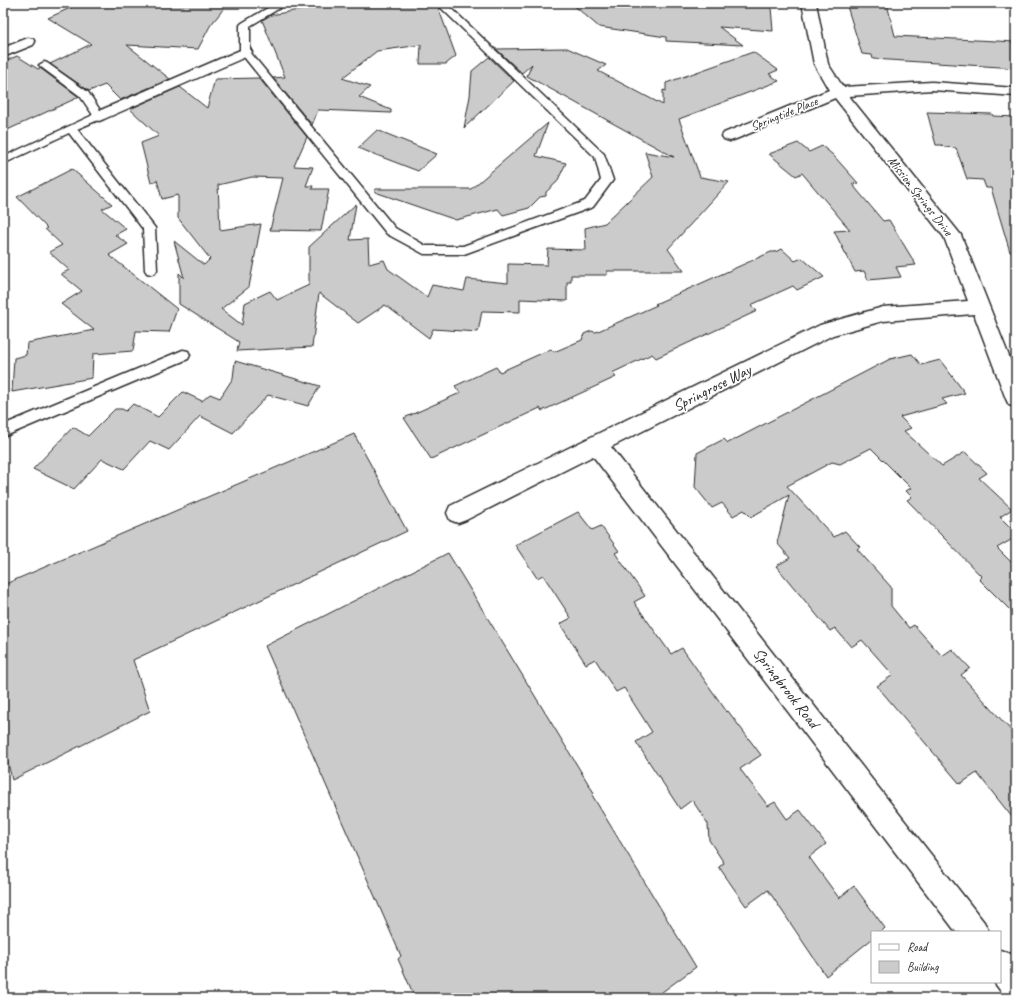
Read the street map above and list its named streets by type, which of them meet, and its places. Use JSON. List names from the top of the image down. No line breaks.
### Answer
{"streets":{"street":["Springtide Place","Mission Springs Drive","Springrose Way","Springbrook Road"]},"crossings":[["Springtide Place","Mission Springs Drive"],["Mission Springs Drive","Springrose Way"],["Springrose Way","Springbrook Road"]],"legend":["Road","Building"]}
